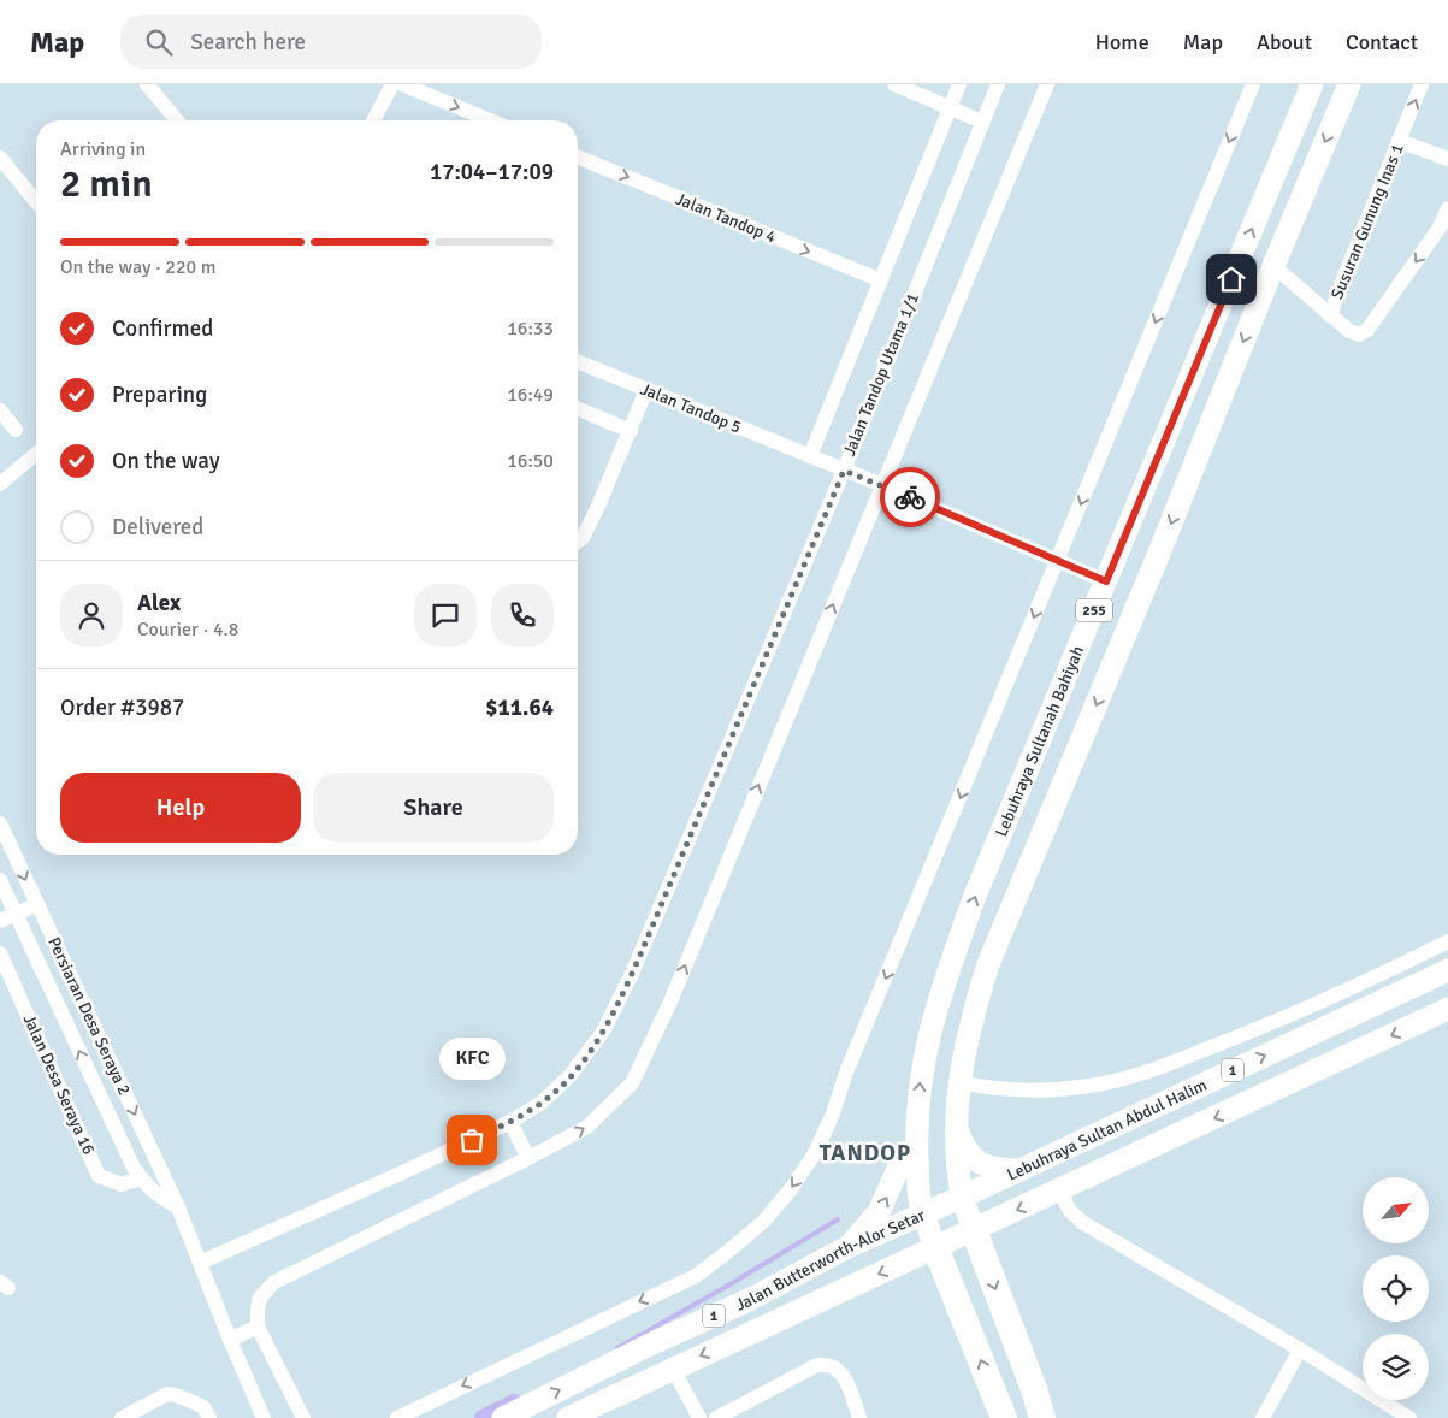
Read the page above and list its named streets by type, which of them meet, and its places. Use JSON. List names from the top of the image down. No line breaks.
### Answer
{"streets":{"main road":["255","Lebuhraya Sultanah Bahiyah","1","Lebuhraya Sultan Abdul Halim","Jalan Butterworth-Alor Setar"],"street":["Jalan Tandop 4","Susuran Gunung Inas 1","Jalan Tandop Utama 1/1","Jalan Tandop 5","Persiaran Desa Seraya 2","Jalan Desa Seraya 16"]},"crossings":[["Jalan Tandop Utama 1/1","Jalan Tandop 5"],["Jalan Tandop Utama 1/1","Persiaran Desa Seraya 2"],["Jalan Tandop 5","Lebuhraya Sultanah Bahiyah"],["255","Lebuhraya Sultan Abdul Halim"],["255","Jalan Butterworth-Alor Setar"],["Lebuhraya Sultanah Bahiyah","Jalan Butterworth-Alor Setar"],["Persiaran Desa Seraya 2","Jalan Desa Seraya 16"],["1","Jalan Butterworth-Alor Setar"],["Lebuhraya Sultan Abdul Halim","Jalan Butterworth-Alor Setar"]],"one_way":["Jalan Tandop 4"],"districts":["TANDOP"],"places":["KFC"],"north":"top right","page":{"header":"Map","search":"Search here","nav":["Home","Map","About","Contact"],"heading":["2 min","Arriving in","17:04–17:09"],"panel":["Alex","Courier · 4.8","Order #3987","$11.64"],"bar":"On the way · 220 m","list":[["Confirmed","16:33"],["Preparing","16:49"],["On the way","16:50"],"Delivered"],"buttons":["Help","Share"],"bubble":"KFC"}}
